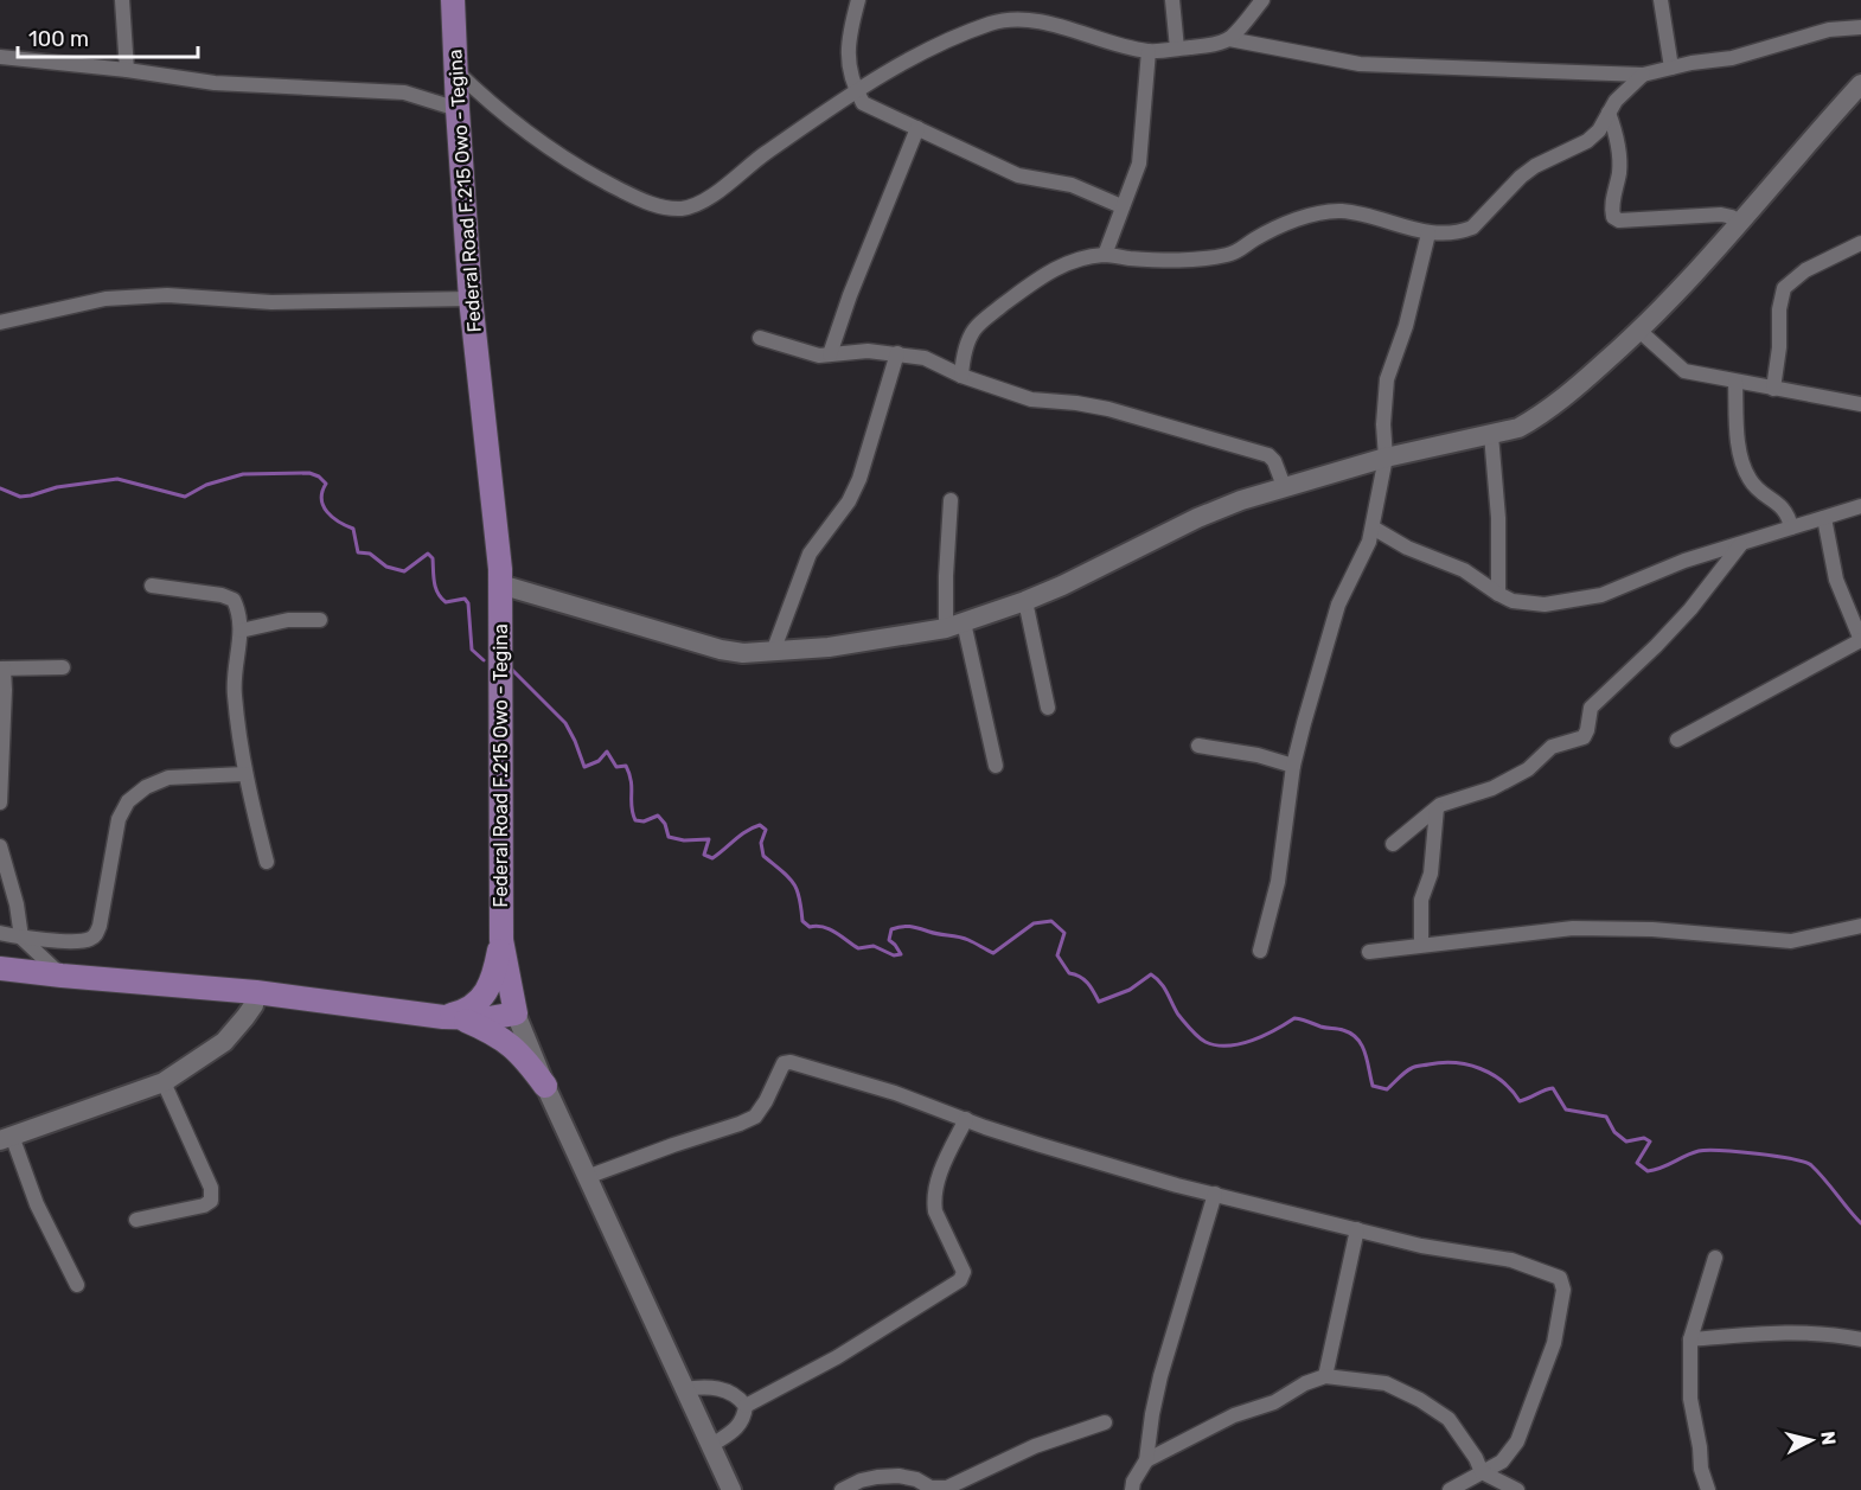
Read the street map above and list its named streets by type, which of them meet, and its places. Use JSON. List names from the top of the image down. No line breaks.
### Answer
{"streets":{"main road":["Federal Road F.215 Owo - Tegina"]},"scale_bar":"100 m","north":"right"}
